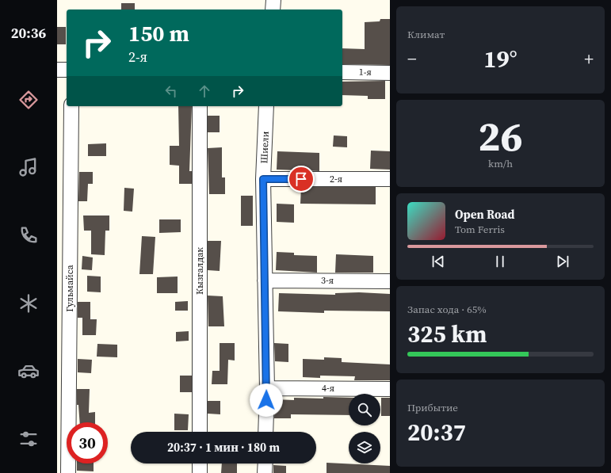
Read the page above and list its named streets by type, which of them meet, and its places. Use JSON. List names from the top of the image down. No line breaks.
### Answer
{"streets":{"street":["1-я","Шиели","2-я","Кызгалдак","3-я","Гульмайса","4-я"]},"crossings":[["Шиели","2-я"],["Шиели","3-я"],["Шиели","4-я"]],"page":{"tabs":"20:36","tile":["Климат",["26","km/h"],["Запас хода · 65%","325 km"],["Прибытие","20:37"]],"turn":["150 m","2-я"],"heat":["−","19°","+"],"song":["Open Road","Tom Ferris"],"limit":"30","trip":"20:37 · 1 мин · 180 m"}}
